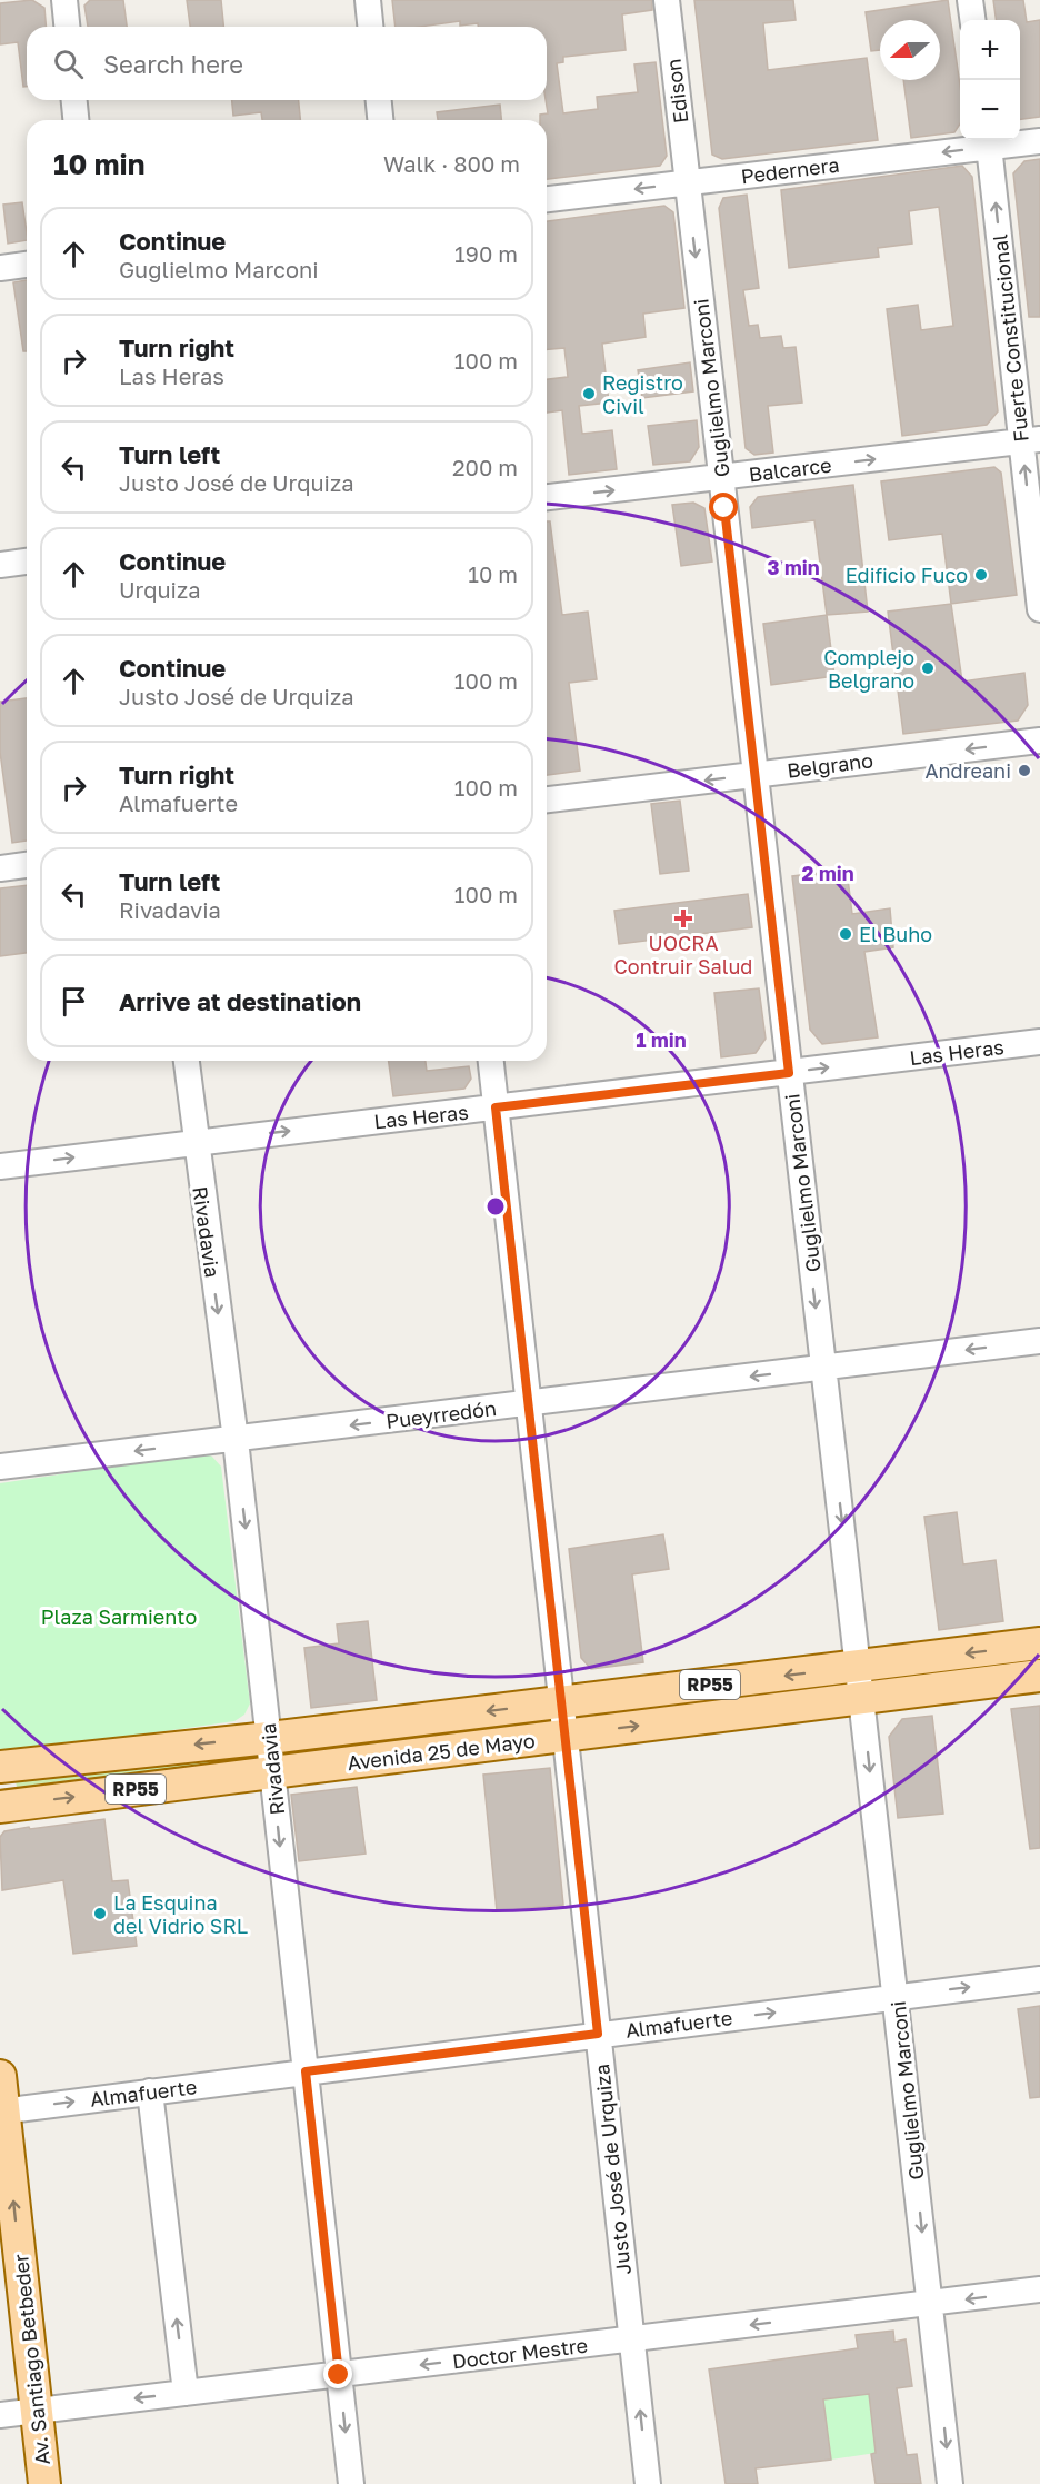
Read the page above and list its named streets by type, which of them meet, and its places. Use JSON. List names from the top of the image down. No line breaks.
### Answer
{"streets":{"main road":["RP55","Avenida 25 de Mayo","Av. Santiago Betbeder"],"street":["Edison","Pedernera","Fuerte Constitucional","Guglielmo Marconi","Balcarce","Belgrano","Las Heras","Rivadavia","Pueyrredón","Almafuerte","Justo José de Urquiza","Doctor Mestre"]},"crossings":[["Edison","Pedernera"],["Edison","Guglielmo Marconi"],["Pedernera","Fuerte Constitucional"],["Pedernera","Guglielmo Marconi"],["Fuerte Constitucional","Balcarce"],["Guglielmo Marconi","Balcarce"],["Guglielmo Marconi","Belgrano"],["Guglielmo Marconi","Las Heras"],["Guglielmo Marconi","Pueyrredón"],["Guglielmo Marconi","Avenida 25 de Mayo"],["Guglielmo Marconi","Almafuerte"],["Guglielmo Marconi","Doctor Mestre"],["Las Heras","Rivadavia"],["Rivadavia","Pueyrredón"],["Rivadavia","Avenida 25 de Mayo"],["Rivadavia","Almafuerte"],["Rivadavia","Doctor Mestre"],["Avenida 25 de Mayo","Justo José de Urquiza"],["Almafuerte","Justo José de Urquiza"],["Almafuerte","Av. Santiago Betbeder"],["Justo José de Urquiza","Doctor Mestre"],["Doctor Mestre","Av. Santiago Betbeder"]],"one_way":["Pedernera","Fuerte Constitucional","Guglielmo Marconi","Balcarce","Belgrano","Las Heras","Rivadavia","Pueyrredón","Almafuerte","Doctor Mestre","Av. Santiago Betbeder"],"parks":["Plaza Sarmiento"],"places":{"other":["Registro Civil","Edificio Fuco","Complejo Belgrano","Andreani","El Buho","La Esquina del Vidrio SRL"],"health":["UOCRA Contruir Salud"]},"north":"left","page":{"map_buttons":["+","−"],"search":"Search here","heading":["10 min","Walk · 800 m"],"list":[["Continue","Guglielmo Marconi","190 m"],["Turn right","Las Heras","100 m"],["Turn left","Justo José de Urquiza","200 m"],["Continue","Urquiza","10 m"],["Continue","Justo José de Urquiza","100 m"],["Turn right","Almafuerte","100 m"],["Turn left","Rivadavia","100 m"],"Arrive at destination"]},"rings":["3 min","2 min","1 min"]}
